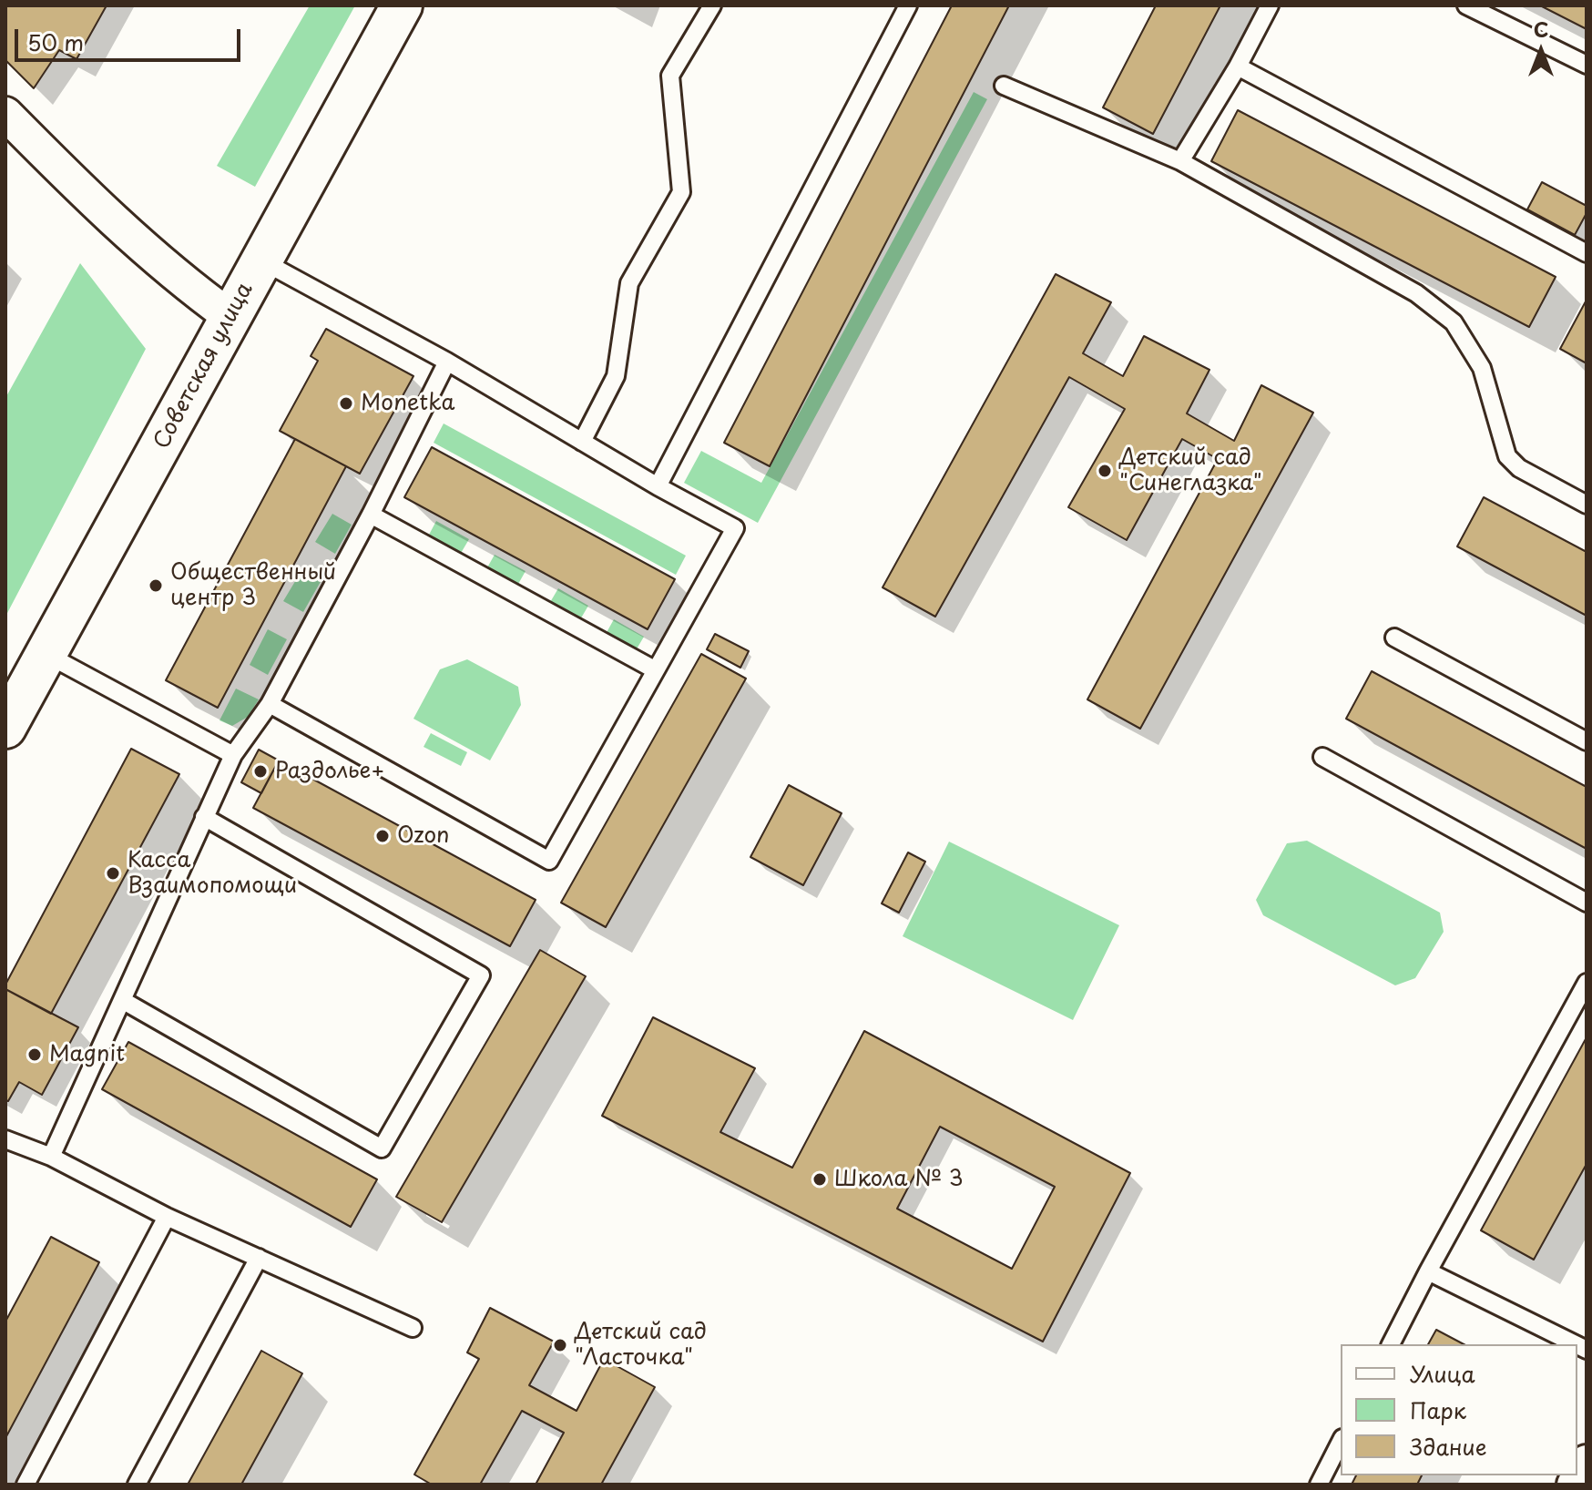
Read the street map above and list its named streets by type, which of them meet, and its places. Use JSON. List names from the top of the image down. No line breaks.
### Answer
{"streets":{"main road":["Советская улица"]},"places":["Monetka","Детский сад \"Синеглазка\"","Общественный центр 3","Раздолье+","Ozon","Касса Взаимопомощи","Magnit","Школа № 3","Детский сад \"Ласточка\""],"legend":["Улица","Парк","Здание"],"scale_bar":"50 m","north":"top"}
